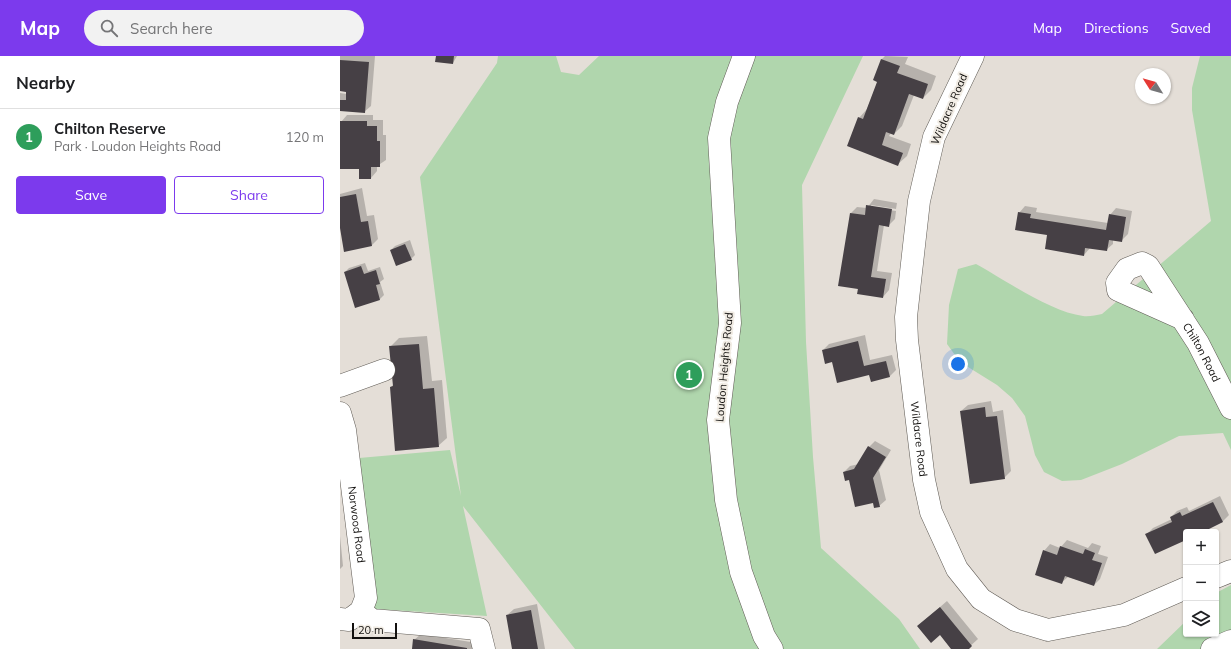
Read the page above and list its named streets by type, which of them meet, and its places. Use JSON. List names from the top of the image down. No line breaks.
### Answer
{"streets":{"street":["Wildacre Road","Chilton Road","Loudon Heights Road","Norwood Road"]},"scale_bar":"20 m","north":"top left","page":{"header":"Map","search":"Search here","nav":["Map","Directions","Saved"],"heading":"Nearby","list":[{"mark":"1","name":"Chilton Reserve","note":"Park · Loudon Heights Road","value":"120 m"}],"buttons":["Save","Share"],"pins":"1","map_buttons":["+","−"],"scale":"20 m"}}
